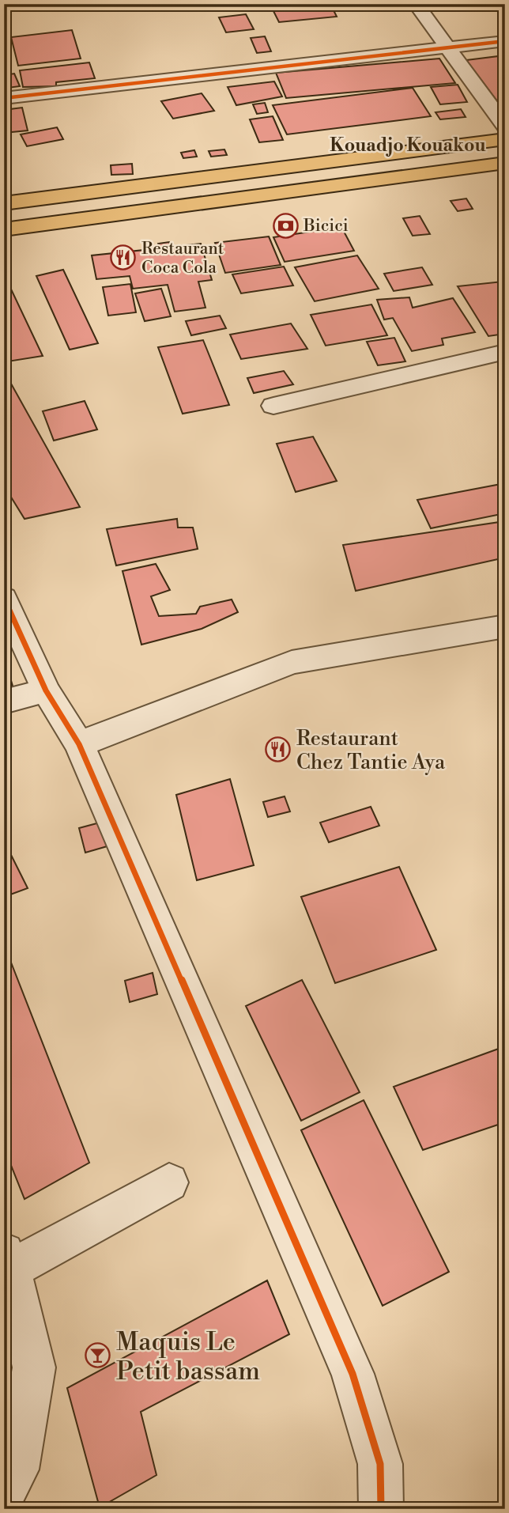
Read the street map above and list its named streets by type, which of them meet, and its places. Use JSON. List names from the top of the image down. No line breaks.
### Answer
{"districts":["Kouadjo Kouakou"],"places":{"bank":["Bicici"],"restaurant":["Restaurant Coca Cola","Restaurant Chez Tantie Aya"],"bar":["Maquis Le Petit bassam"]}}
